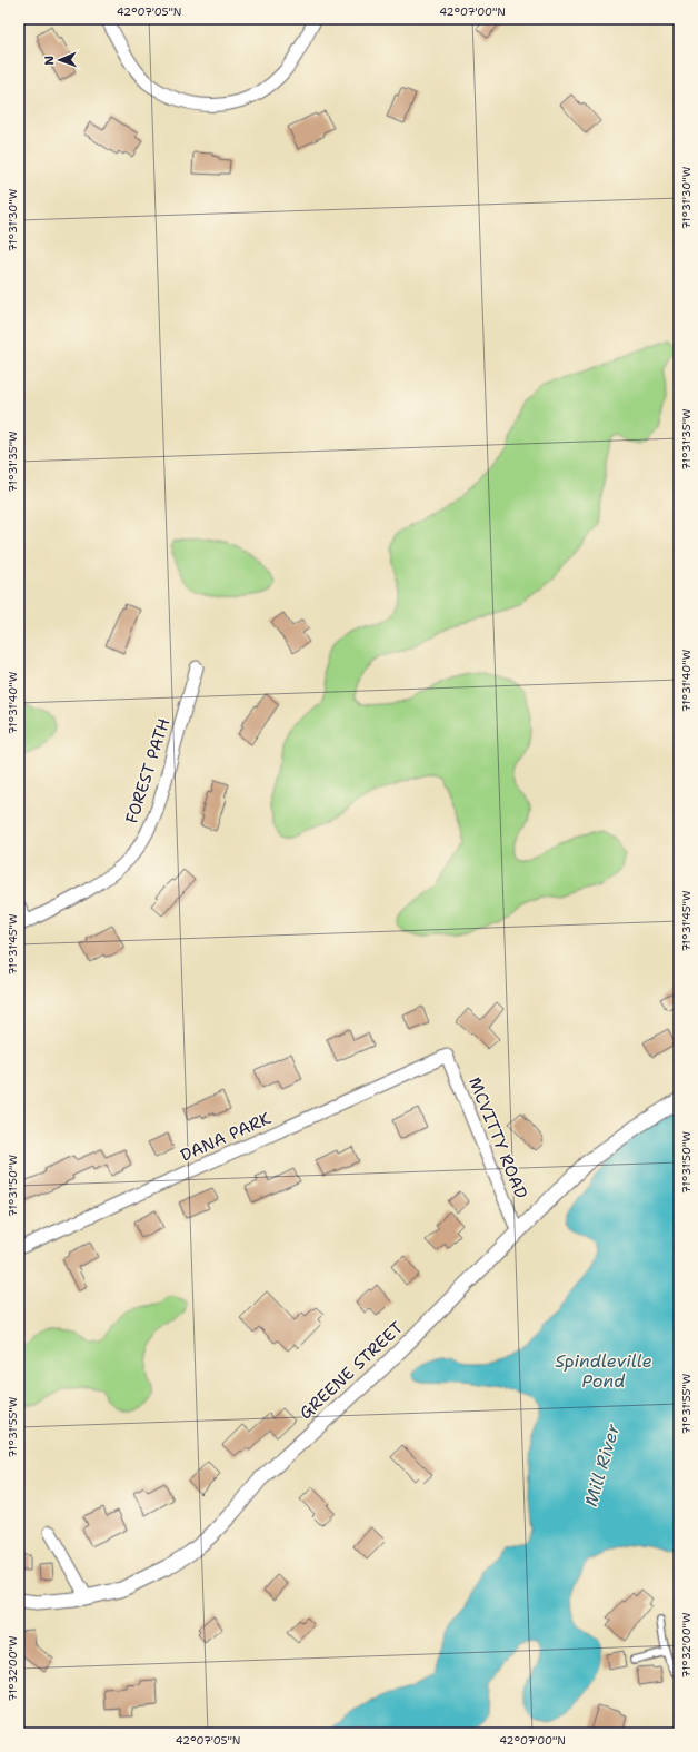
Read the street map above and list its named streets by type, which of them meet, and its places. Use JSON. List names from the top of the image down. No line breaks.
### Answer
{"streets":{"street":["FOREST PATH","DANA PARK","MCVITTY ROAD","GREENE STREET"]},"crossings":[["DANA PARK","MCVITTY ROAD"],["MCVITTY ROAD","GREENE STREET"]],"water":["Spindleville Pond","Mill River"],"north":"left","coordinates":["42°07'05\"N","42°07'00\"N","71°31'30\"W","71°31'35\"W","71°31'40\"W","71°31'45\"W","71°31'50\"W","71°31'55\"W","71°32'00\"W"]}
